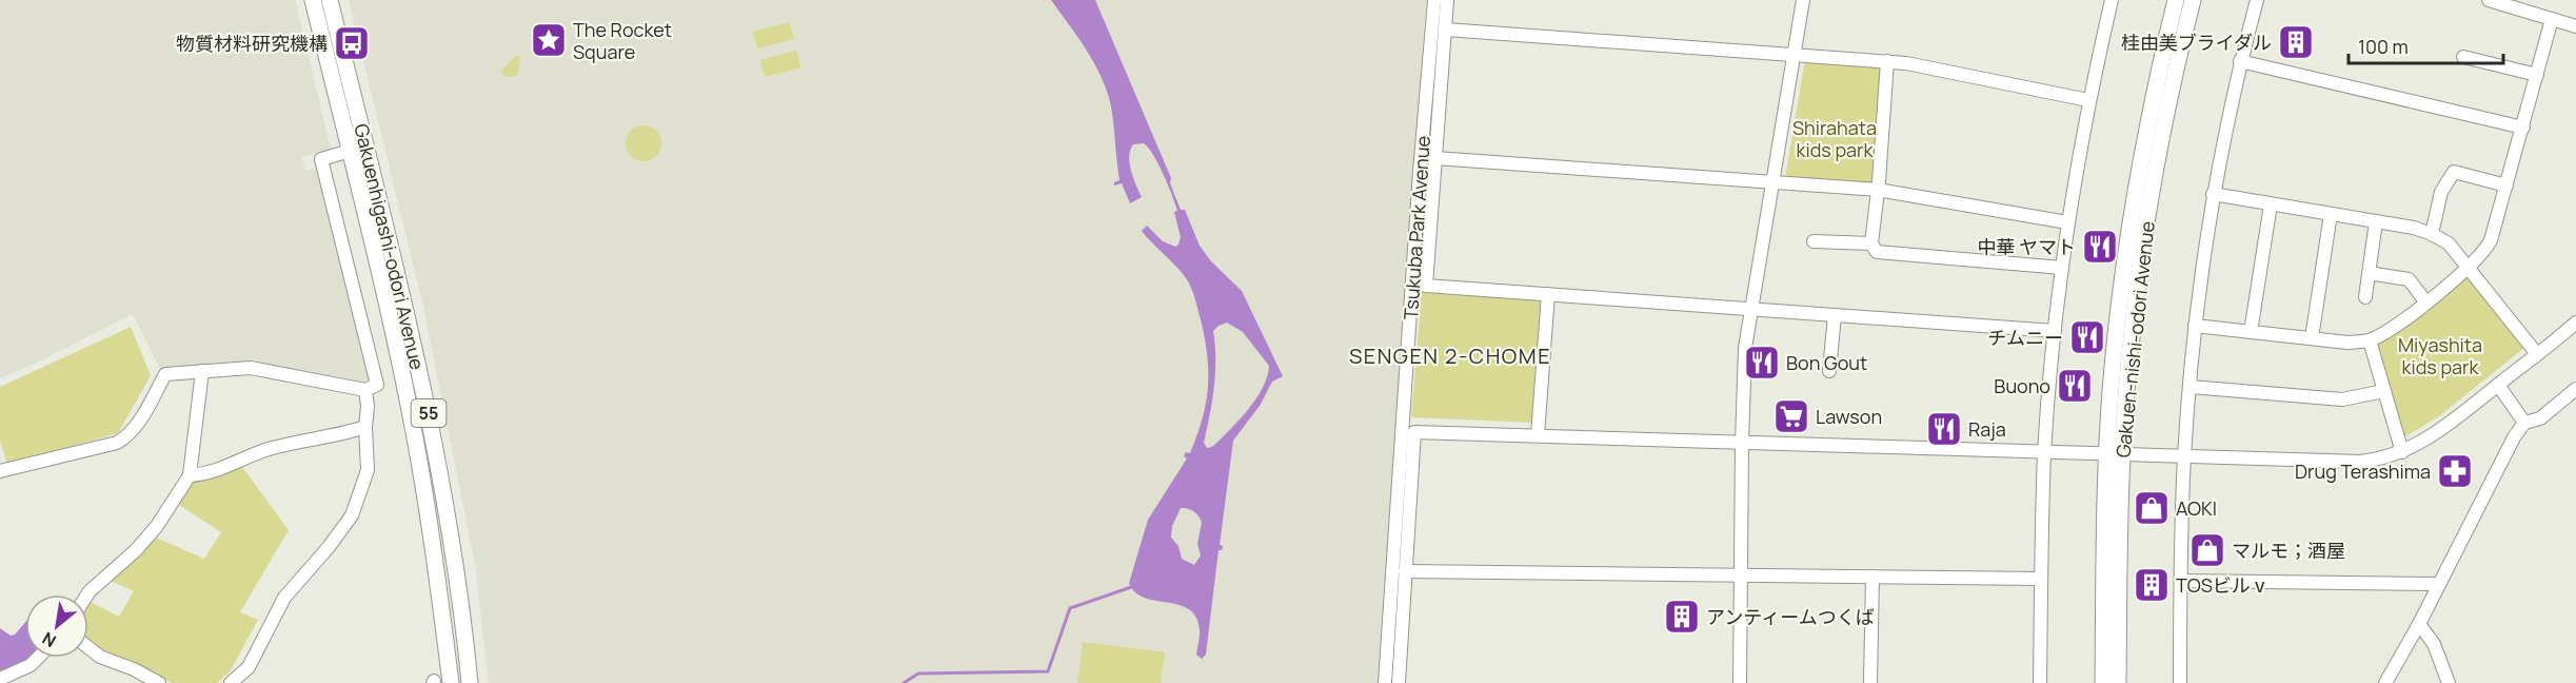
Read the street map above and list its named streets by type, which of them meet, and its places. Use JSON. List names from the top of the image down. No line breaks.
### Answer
{"streets":{"main road":["Gakuenhigashi-odori Avenue","Gakuen-nishi-odori Avenue","55"],"street":["Tsukuba Park Avenue"]},"districts":["SENGEN 2-CHOME"],"parks":["Shirahata kids park","Miyashita kids park"],"places":{"place":["The Rocket Square"],"building":["桂由美ブライダル","TOSビルⅴ","アンティームつくば"],"bus stop":["物質材料研究機構"],"restaurant":["中華 ヤマト","チムニー","Bon Gout","Buono","Raja"],"supermarket":["Lawson"],"pharmacy":["Drug Terashima"],"shop":["AOKI","マルモ；酒屋"]},"scale_bar":"100 m","north":"bottom left"}
